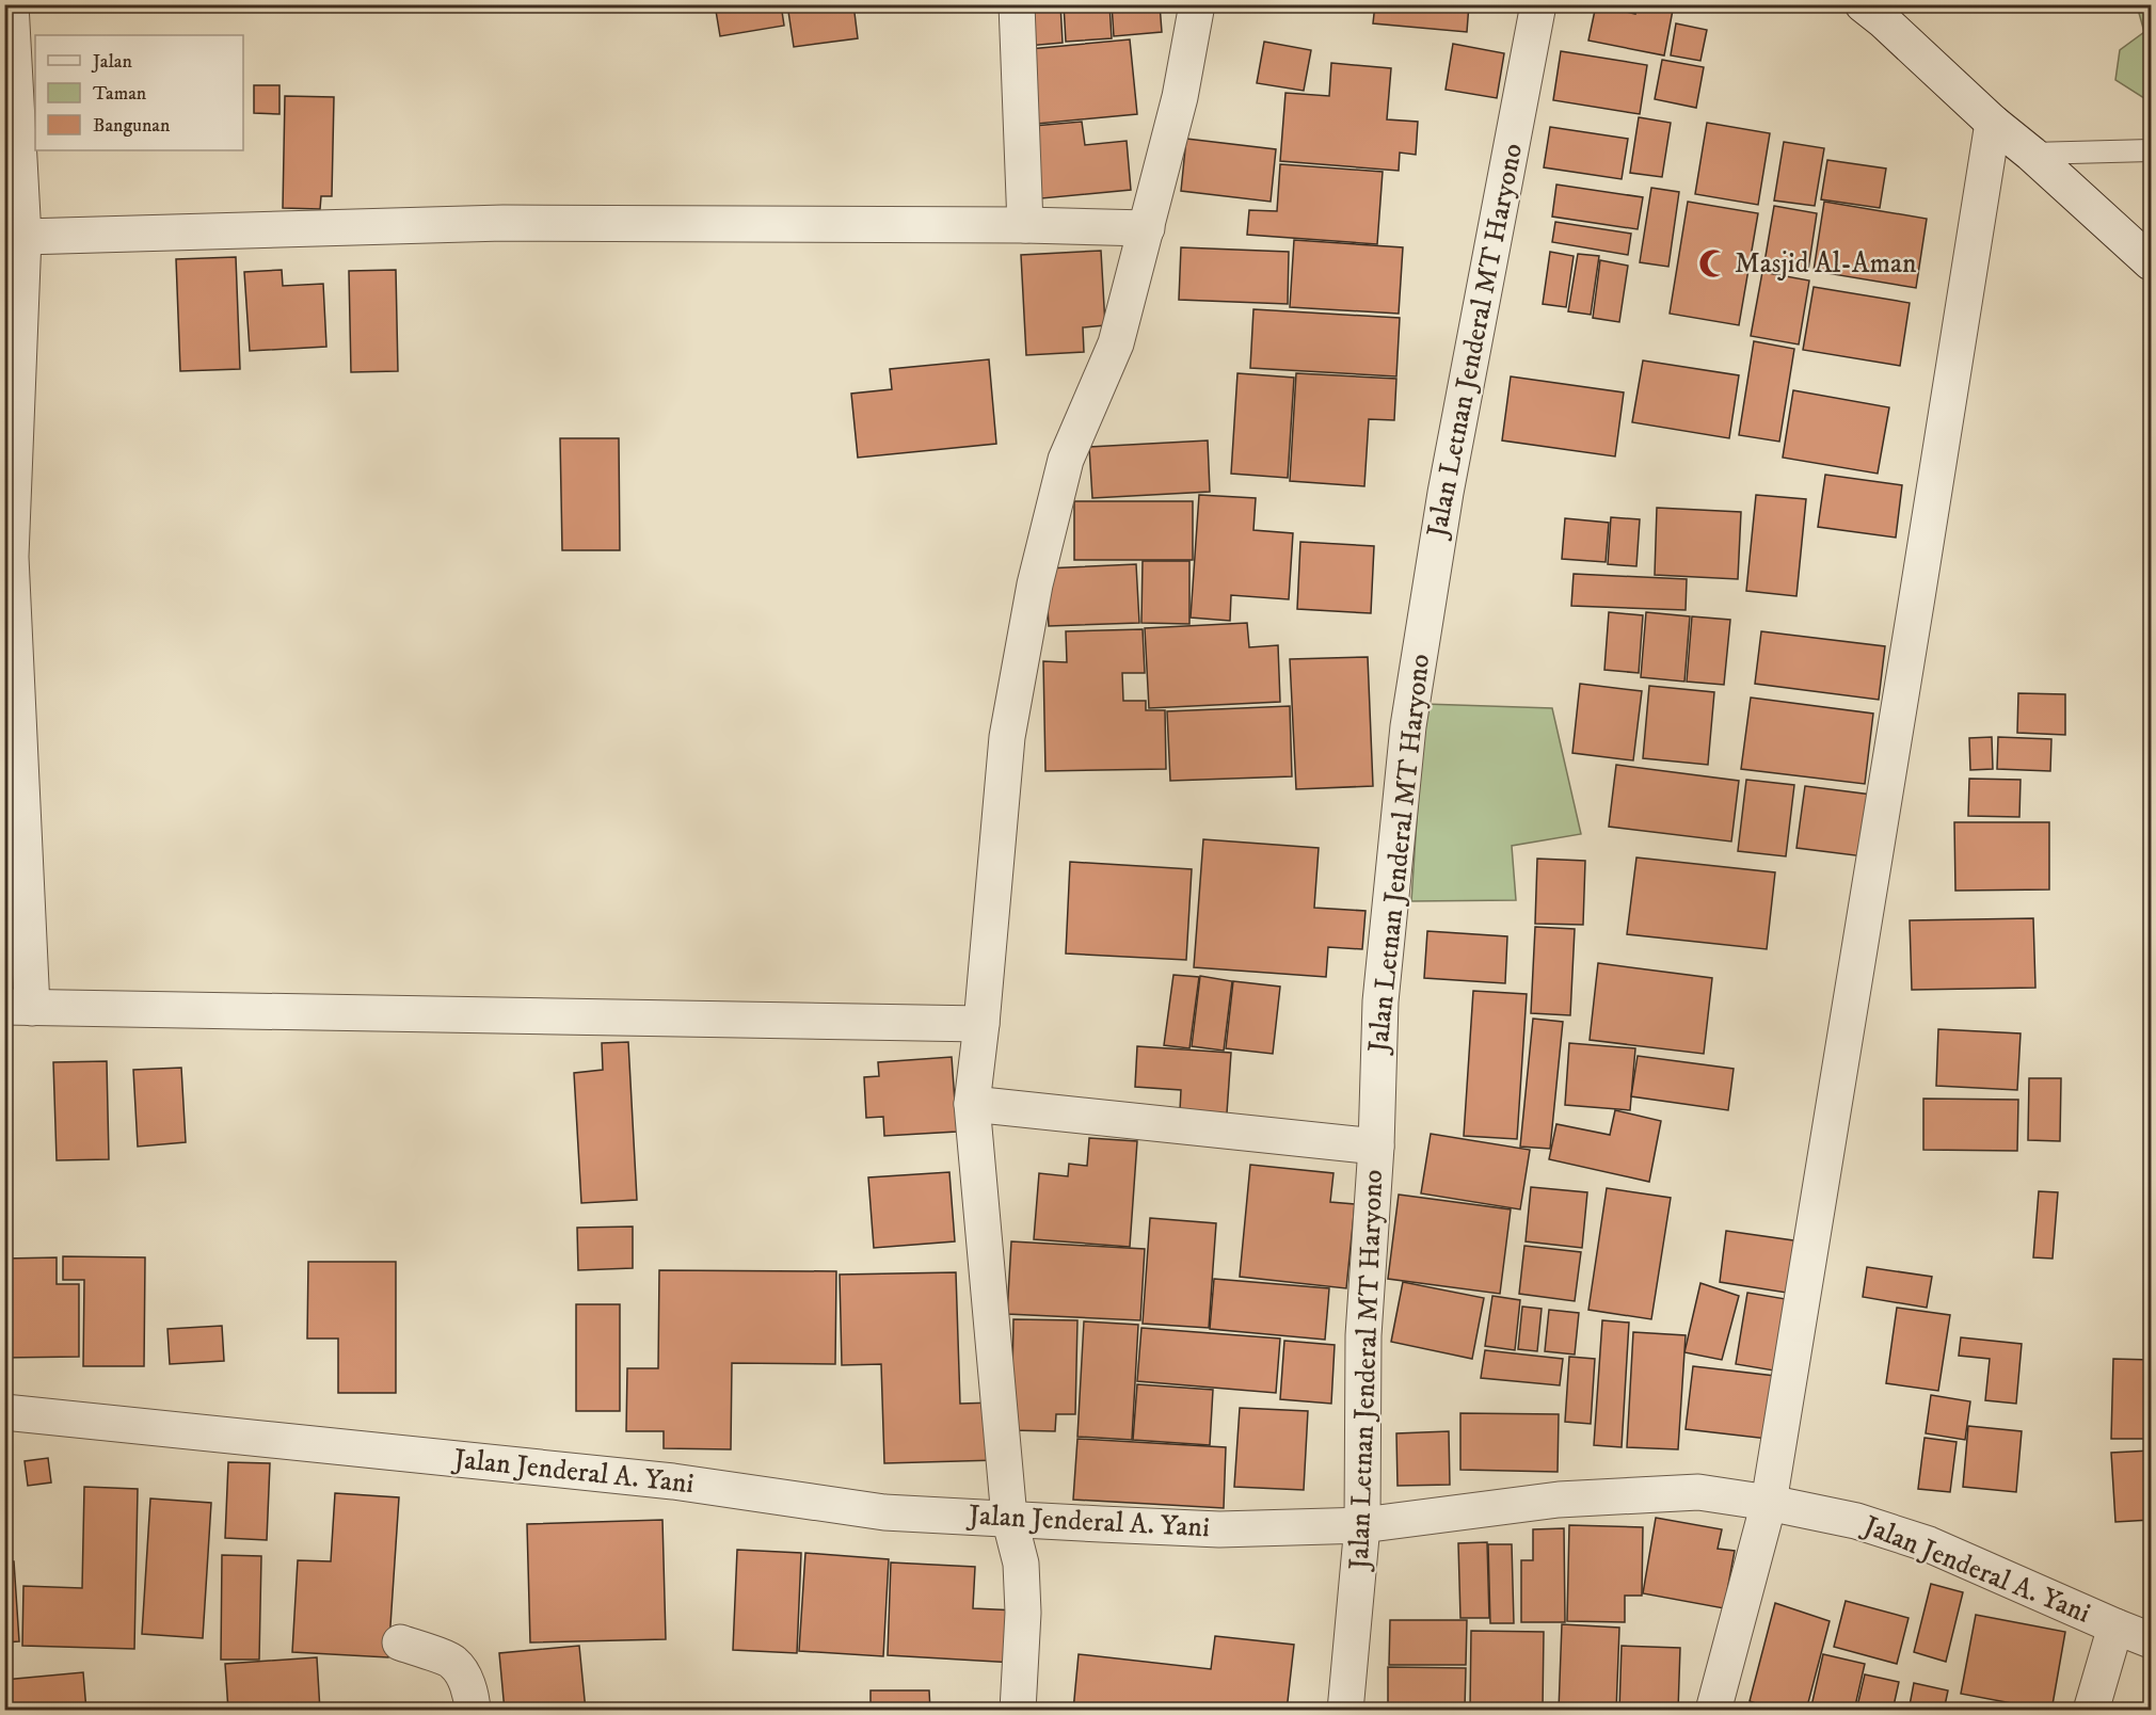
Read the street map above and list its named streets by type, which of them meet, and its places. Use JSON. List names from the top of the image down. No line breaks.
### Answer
{"streets":{"street":["Jalan Letnan Jenderal MT Haryono","Jalan Jenderal A. Yani"]},"crossings":[["Jalan Letnan Jenderal MT Haryono","Jalan Jenderal A. Yani"]],"places":{"mosque":["Masjid Al-Aman"]},"legend":["Jalan","Taman","Bangunan"]}
